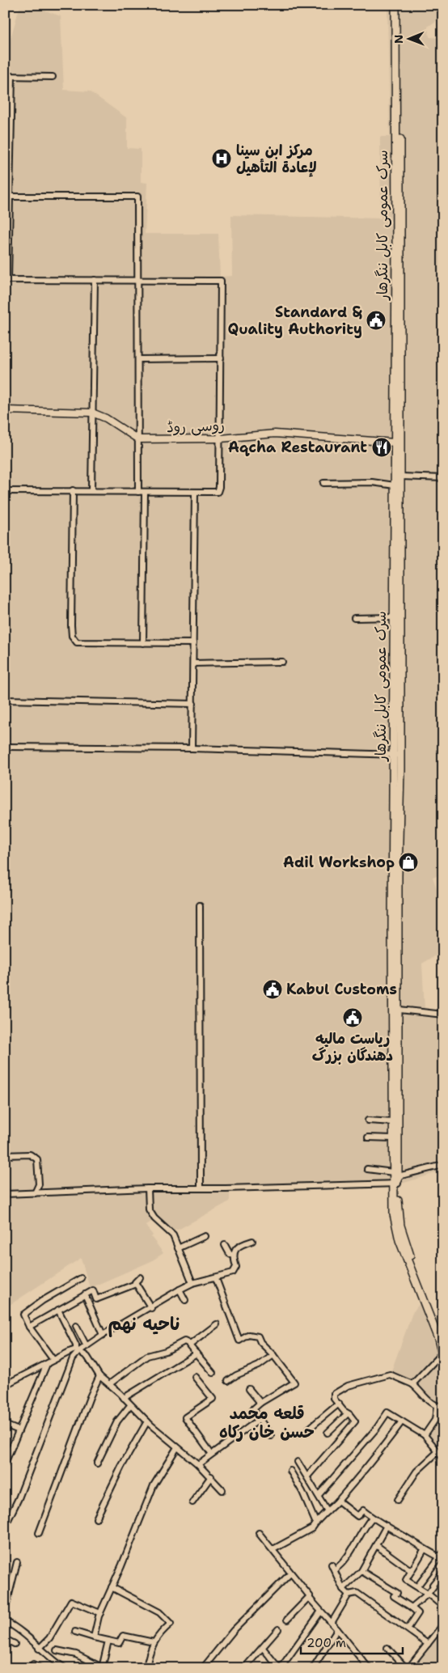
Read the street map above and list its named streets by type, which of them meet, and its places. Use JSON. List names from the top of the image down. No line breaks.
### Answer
{"streets":{"highway":["سرک عمومی کابل ننگرهار"],"main road":["روسی روڈ"]},"crossings":[["سرک عمومی کابل ننگرهار","روسی روڈ"]],"districts":["ناحیه نهم","قلعه محمد حسن خان رکاه"],"places":{"hospital":["مركز ابن سينا لإعادة التأهيل"],"public building":["Standard & Quality Authority","Kabul Customs","ریاست مالیه دهندگان بزرگ"],"restaurant":["Aqcha Restaurant"],"shop":["Adil Workshop"]},"scale_bar":"200 m","north":"left"}
